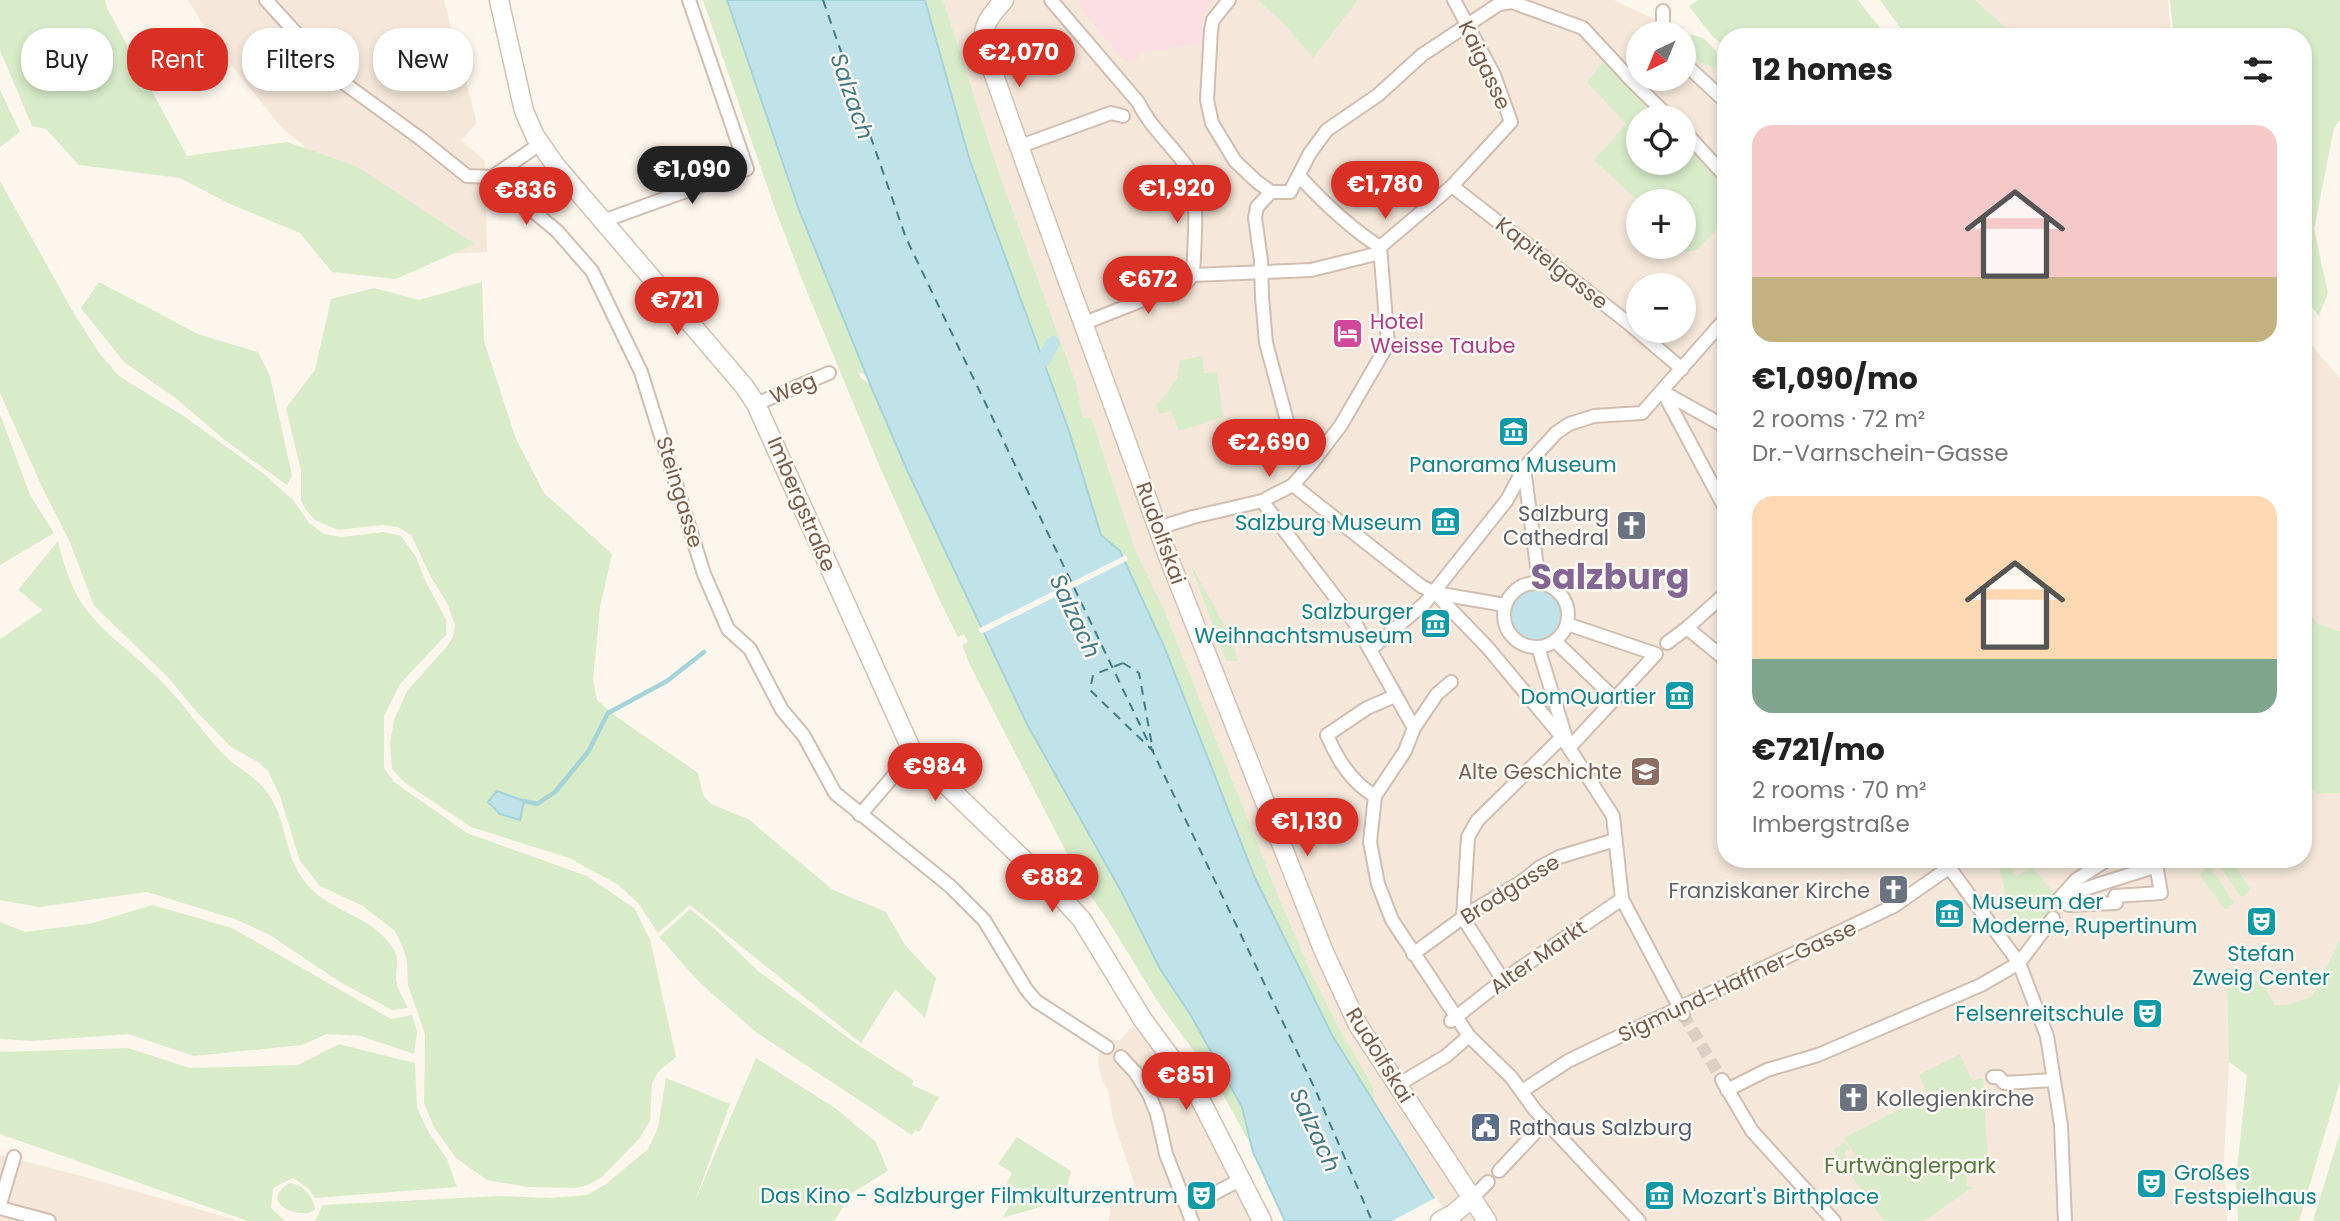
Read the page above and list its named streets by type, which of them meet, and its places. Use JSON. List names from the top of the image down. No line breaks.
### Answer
{"streets":{"main road":["Imbergstraße","Rudolfskai"],"street":["Kaigasse","Kapitelgasse","Weg","Steingasse","Brodgasse","Alter Markt","Sigmund-Haffner-Gasse"]},"crossings":[["Kaigasse","Kapitelgasse"],["Weg","Imbergstraße"]],"districts":["Salzburg"],"water":["Salzach"],"parks":["Furtwänglerpark"],"places":{"hotel":["Hotel Weisse Taube"],"museum":["Panorama Museum","Salzburg Museum","Salzburger Weihnachtsmuseum","DomQuartier","Museum der Moderne, Rupertinum","Mozart's Birthplace"],"church":["Salzburg Cathedral","Franziskaner Kirche","Kollegienkirche"],"school or university":["Alte Geschichte"],"theatre":["Stefan Zweig Center","Felsenreitschule","Großes Festspielhaus","Das Kino - Salzburger Filmkulturzentrum"],"public building":["Rathaus Salzburg"]},"north":"bottom left","page":{"map_buttons":["+","−"],"chip":["Buy","Rent","Filters","New"],"heading":"12 homes","price":["€2,070","€1,090","€1,780","€1,920","€836","€672","€721","€2,690","€984","€1,130","€882","€851"],"list":[{"name":"€1,090/mo","note":"2 rooms · 72 m² · Dr.-Varnschein-Gasse"},{"name":"€721/mo","note":"2 rooms · 70 m² · Imbergstraße"}]}}
